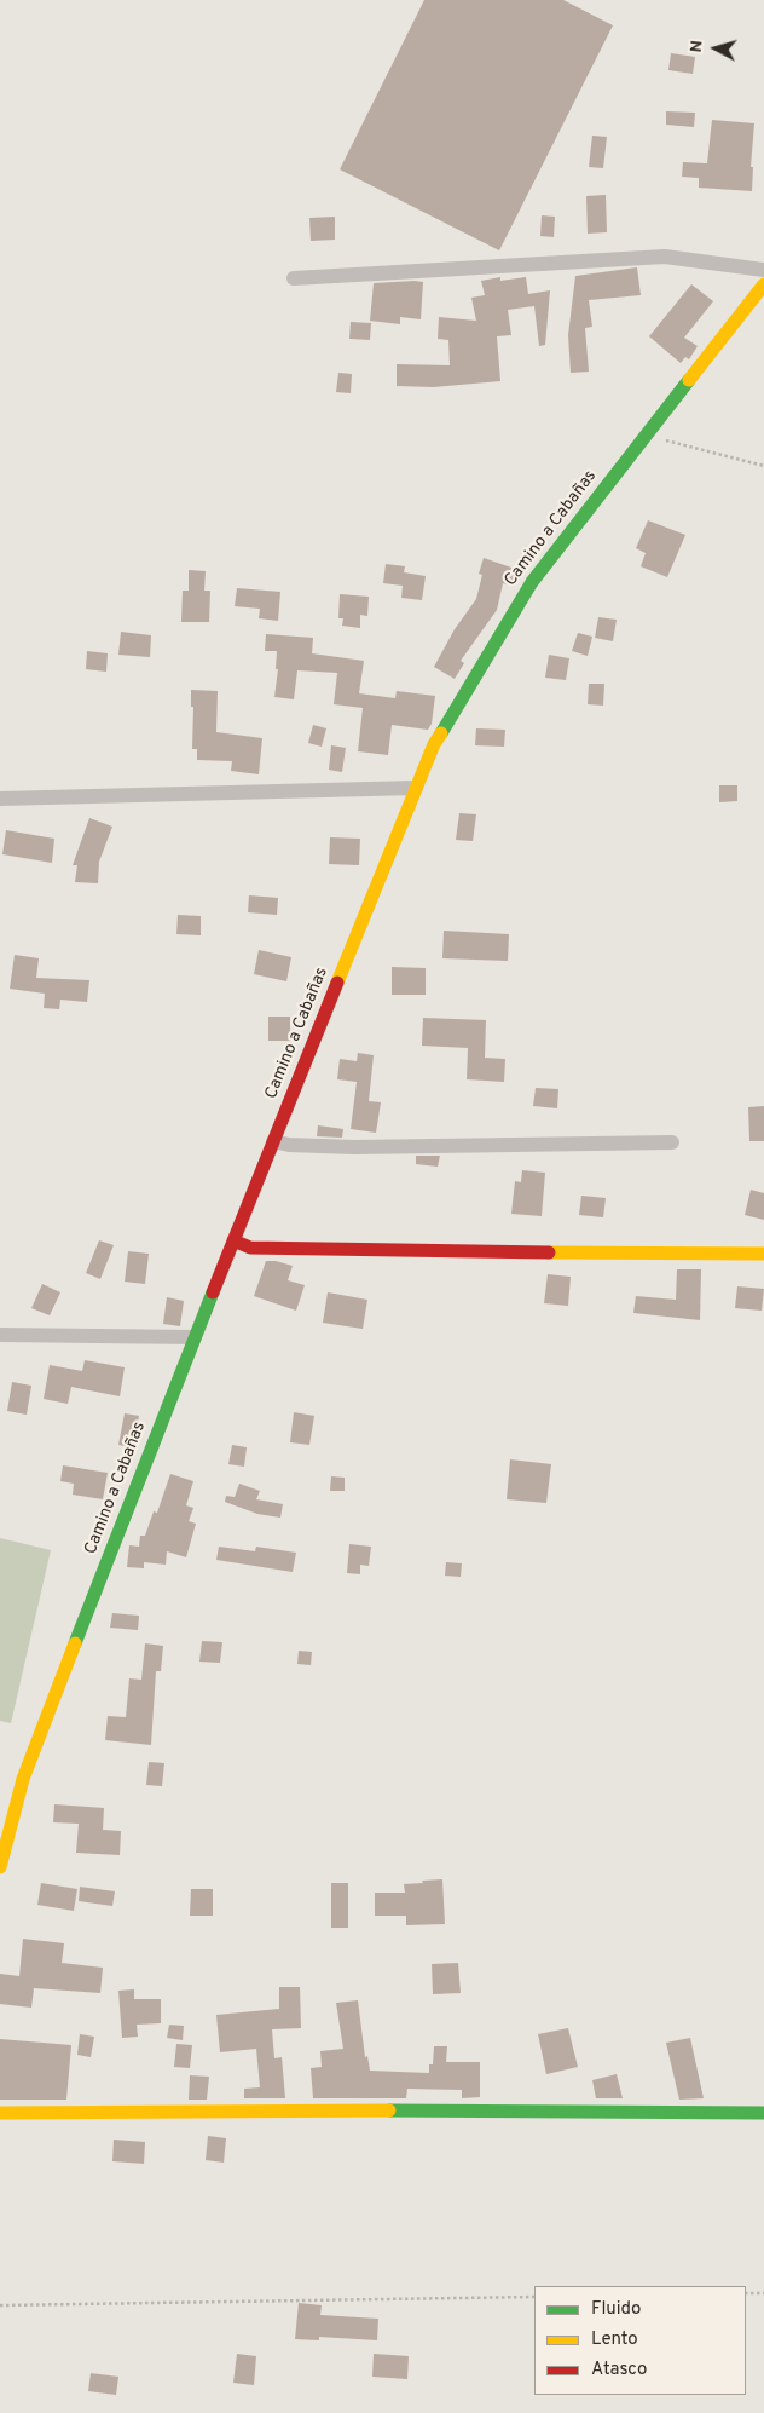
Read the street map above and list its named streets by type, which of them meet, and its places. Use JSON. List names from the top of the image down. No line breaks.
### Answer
{"streets":{"street":["Camino a Cabañas"]},"legend":["Fluido","Lento","Atasco"],"north":"left"}
